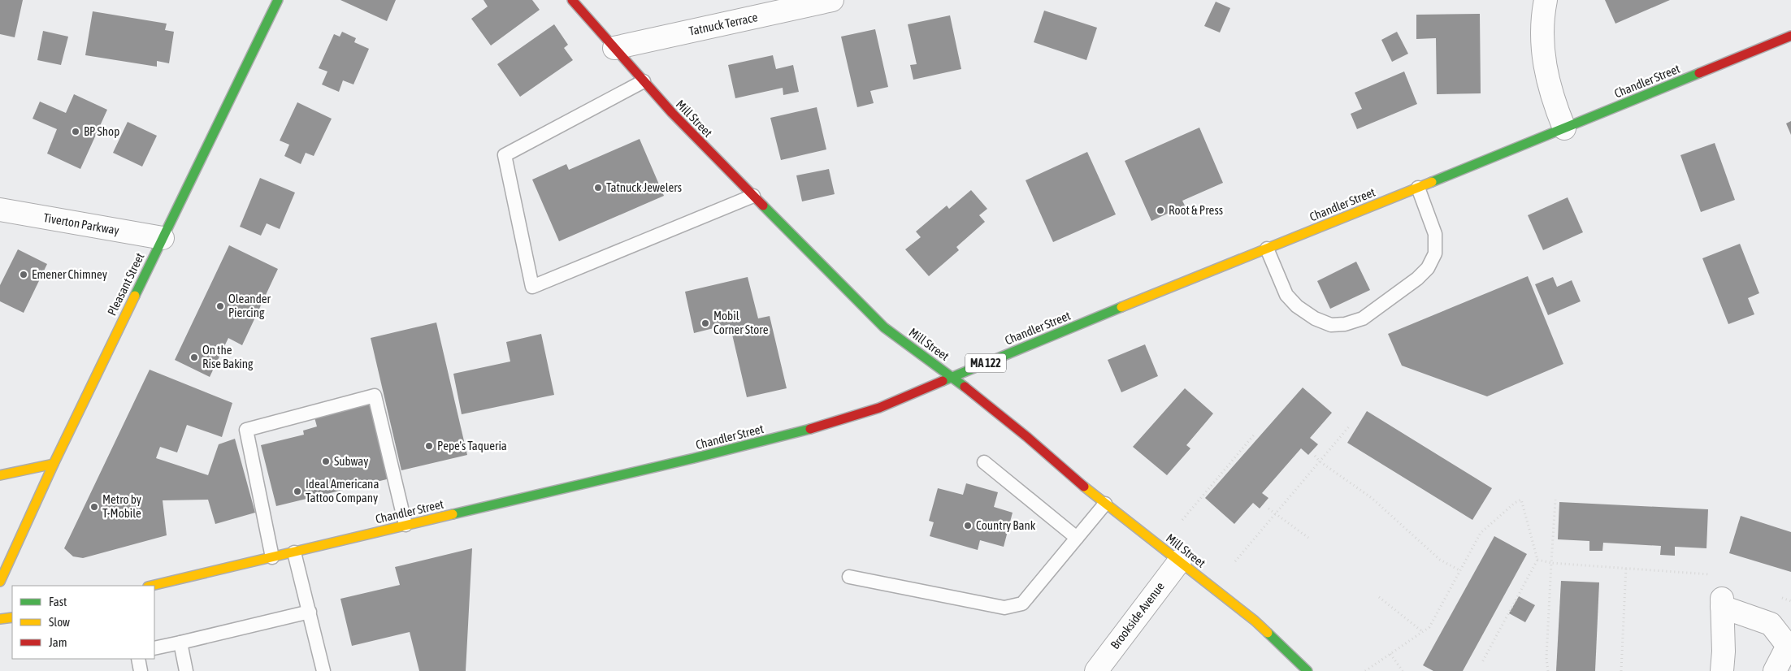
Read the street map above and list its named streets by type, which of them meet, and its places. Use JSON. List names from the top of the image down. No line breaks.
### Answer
{"streets":{"main road":["Chandler Street","Mill Street","Pleasant Street","MA 122"],"street":["Tatnuck Terrace","Tiverton Parkway","Brookside Avenue"]},"crossings":[["Tatnuck Terrace","Mill Street"],["Chandler Street","Mill Street"],["Mill Street","Brookside Avenue"],["Tiverton Parkway","Pleasant Street"]],"places":["BP Shop","Tatnuck Jewelers","Root & Press","Emener Chimney","Oleander Piercing","Mobil Corner Store","On the Rise Baking","Pepe's Taqueria","Subway","Ideal Americana Tattoo Company","Metro by T-Mobile","Country Bank"],"legend":["Fast","Slow","Jam"]}
